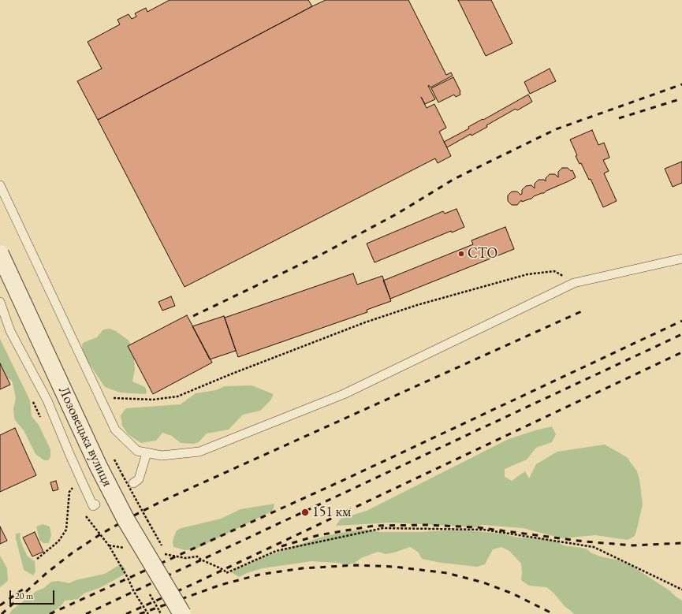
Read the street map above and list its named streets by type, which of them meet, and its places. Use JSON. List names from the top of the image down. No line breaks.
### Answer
{"streets":{"street":["Лозовецька вулиця"]},"places":["СТО","151 км"],"scale_bar":"20 m"}
